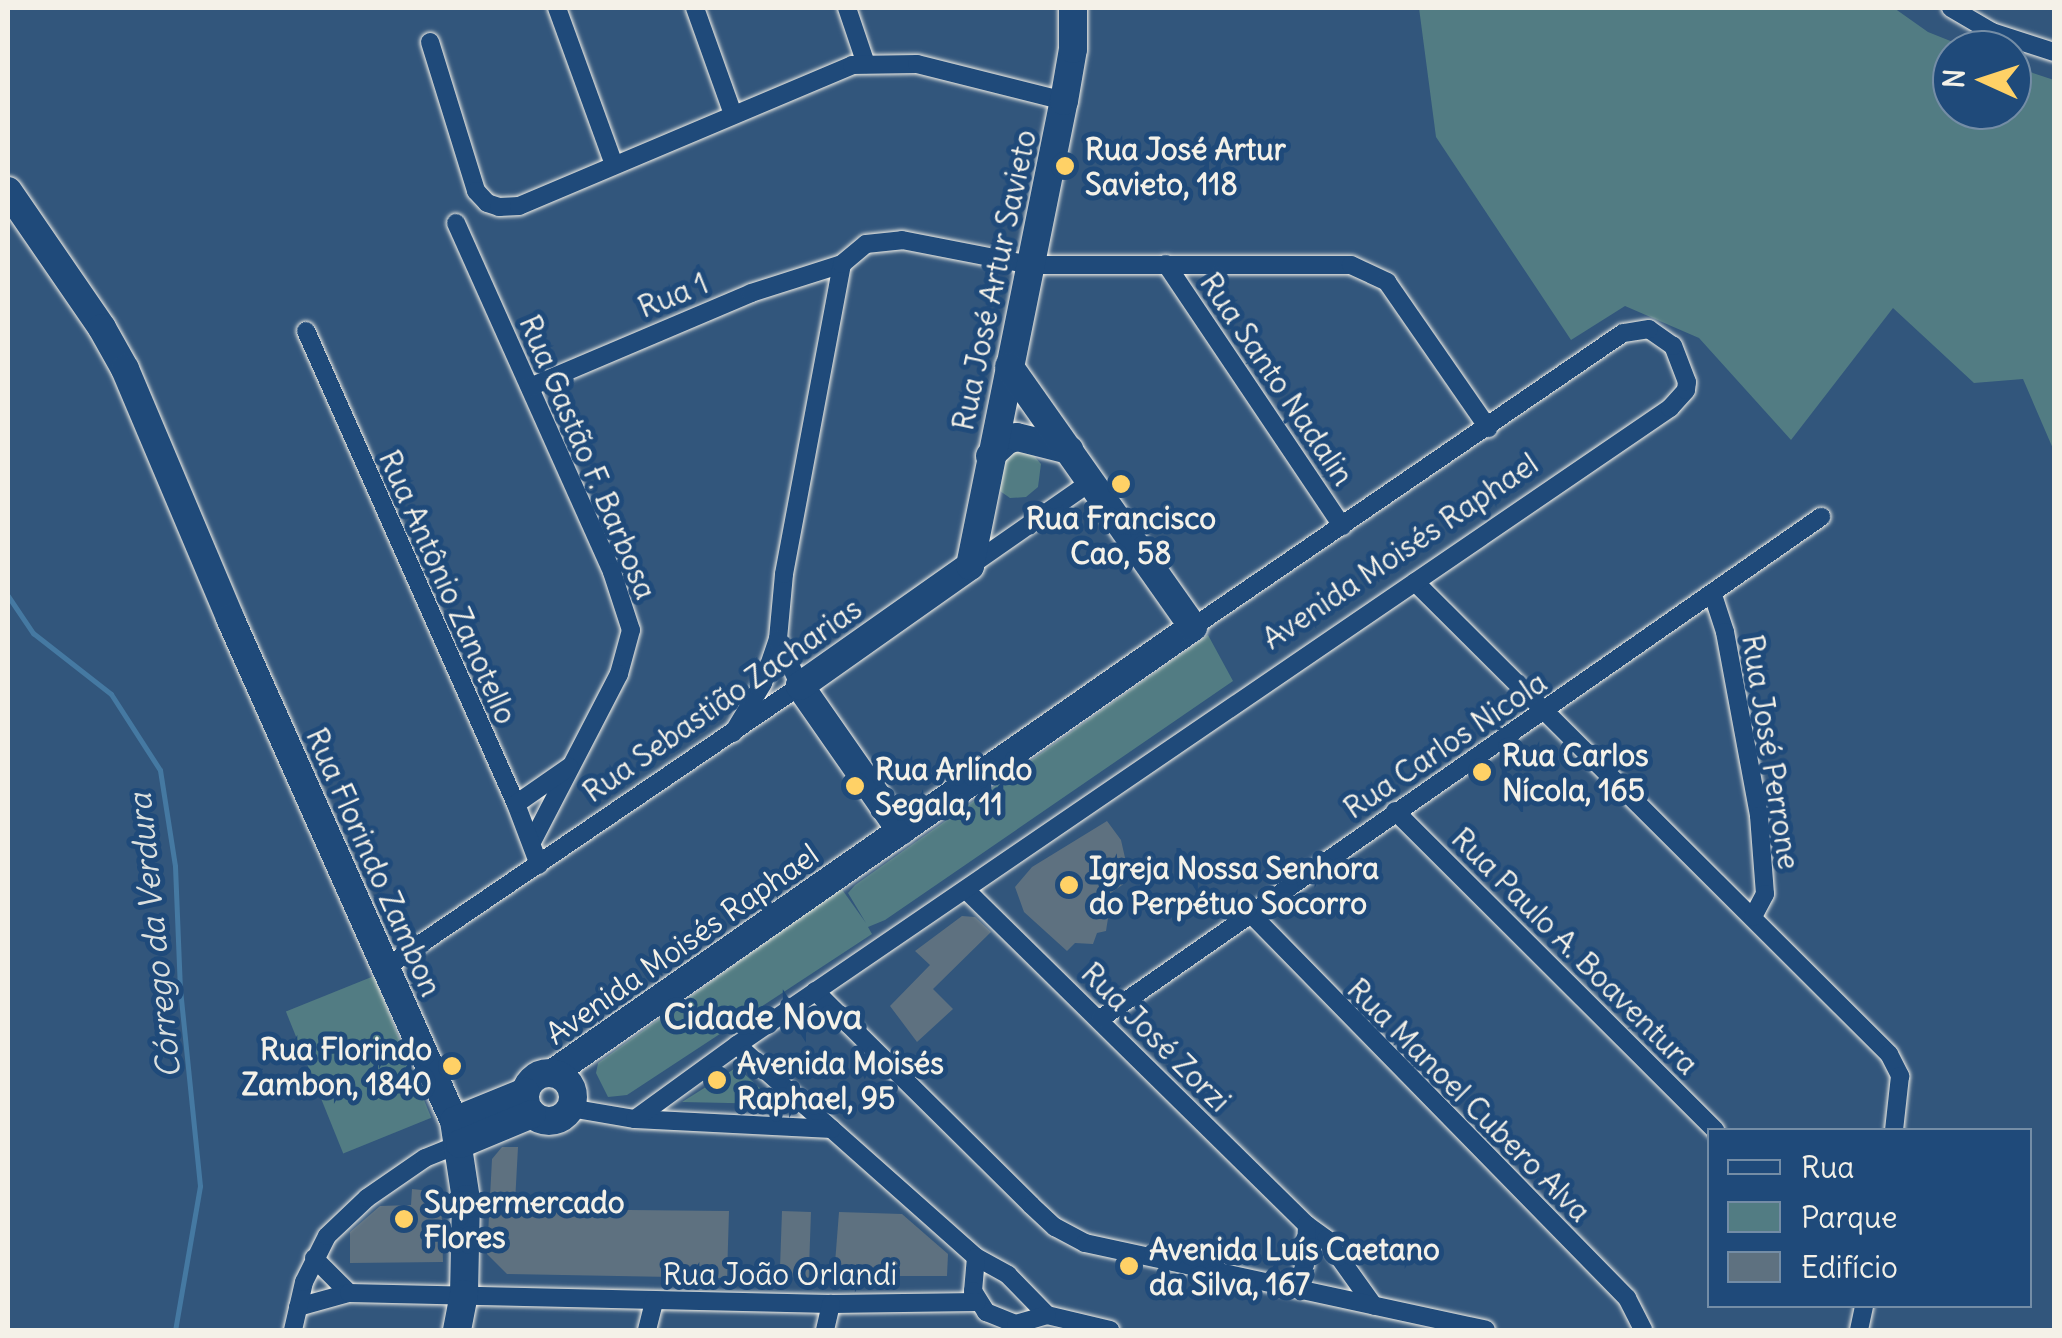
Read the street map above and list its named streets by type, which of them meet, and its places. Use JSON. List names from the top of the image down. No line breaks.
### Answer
{"streets":{"street":["Rua José Artur Savieto","Rua 1","Rua Santo Nadalin","Rua Gastão F. Barbosa","Avenida Moisés Raphael","Rua Antônio Zanotello","Rua Sebastião Zacharias","Rua Carlos Nicola","Rua José Perrone","Rua Florindo Zambon","Rua Paulo A. Boaventura","Rua José Zorzi","Rua Manoel Cubero Alva","Rua João Orlandi"]},"crossings":[["Rua José Artur Savieto","Rua 1"],["Rua José Artur Savieto","Rua Sebastião Zacharias"],["Rua 1","Rua Santo Nadalin"],["Rua 1","Rua Gastão F. Barbosa"],["Rua 1","Avenida Moisés Raphael"],["Rua Santo Nadalin","Avenida Moisés Raphael"],["Rua Gastão F. Barbosa","Rua Antônio Zanotello"],["Avenida Moisés Raphael","Rua José Zorzi"],["Rua Antônio Zanotello","Rua Sebastião Zacharias"],["Rua Sebastião Zacharias","Rua Florindo Zambon"],["Rua Carlos Nicola","Rua José Perrone"],["Rua Carlos Nicola","Rua Paulo A. Boaventura"],["Rua Carlos Nicola","Rua José Zorzi"],["Rua Carlos Nicola","Rua Manoel Cubero Alva"],["Rua Florindo Zambon","Rua João Orlandi"]],"districts":["Cidade Nova"],"water":["Córrego da Verdura"],"places":["Rua José Artur Savieto, 118","Rua Francisco Cao, 58","Rua Carlos Nícola, 165","Rua Arlindo Segala, 11","Igreja Nossa Senhora do Perpétuo Socorro","Rua Florindo Zambon, 1840","Avenida Moisés Raphael, 95","Supermercado Flores","Avenida Luís Caetano da Silva, 167"],"legend":["Rua","Parque","Edifício"],"north":"left"}
